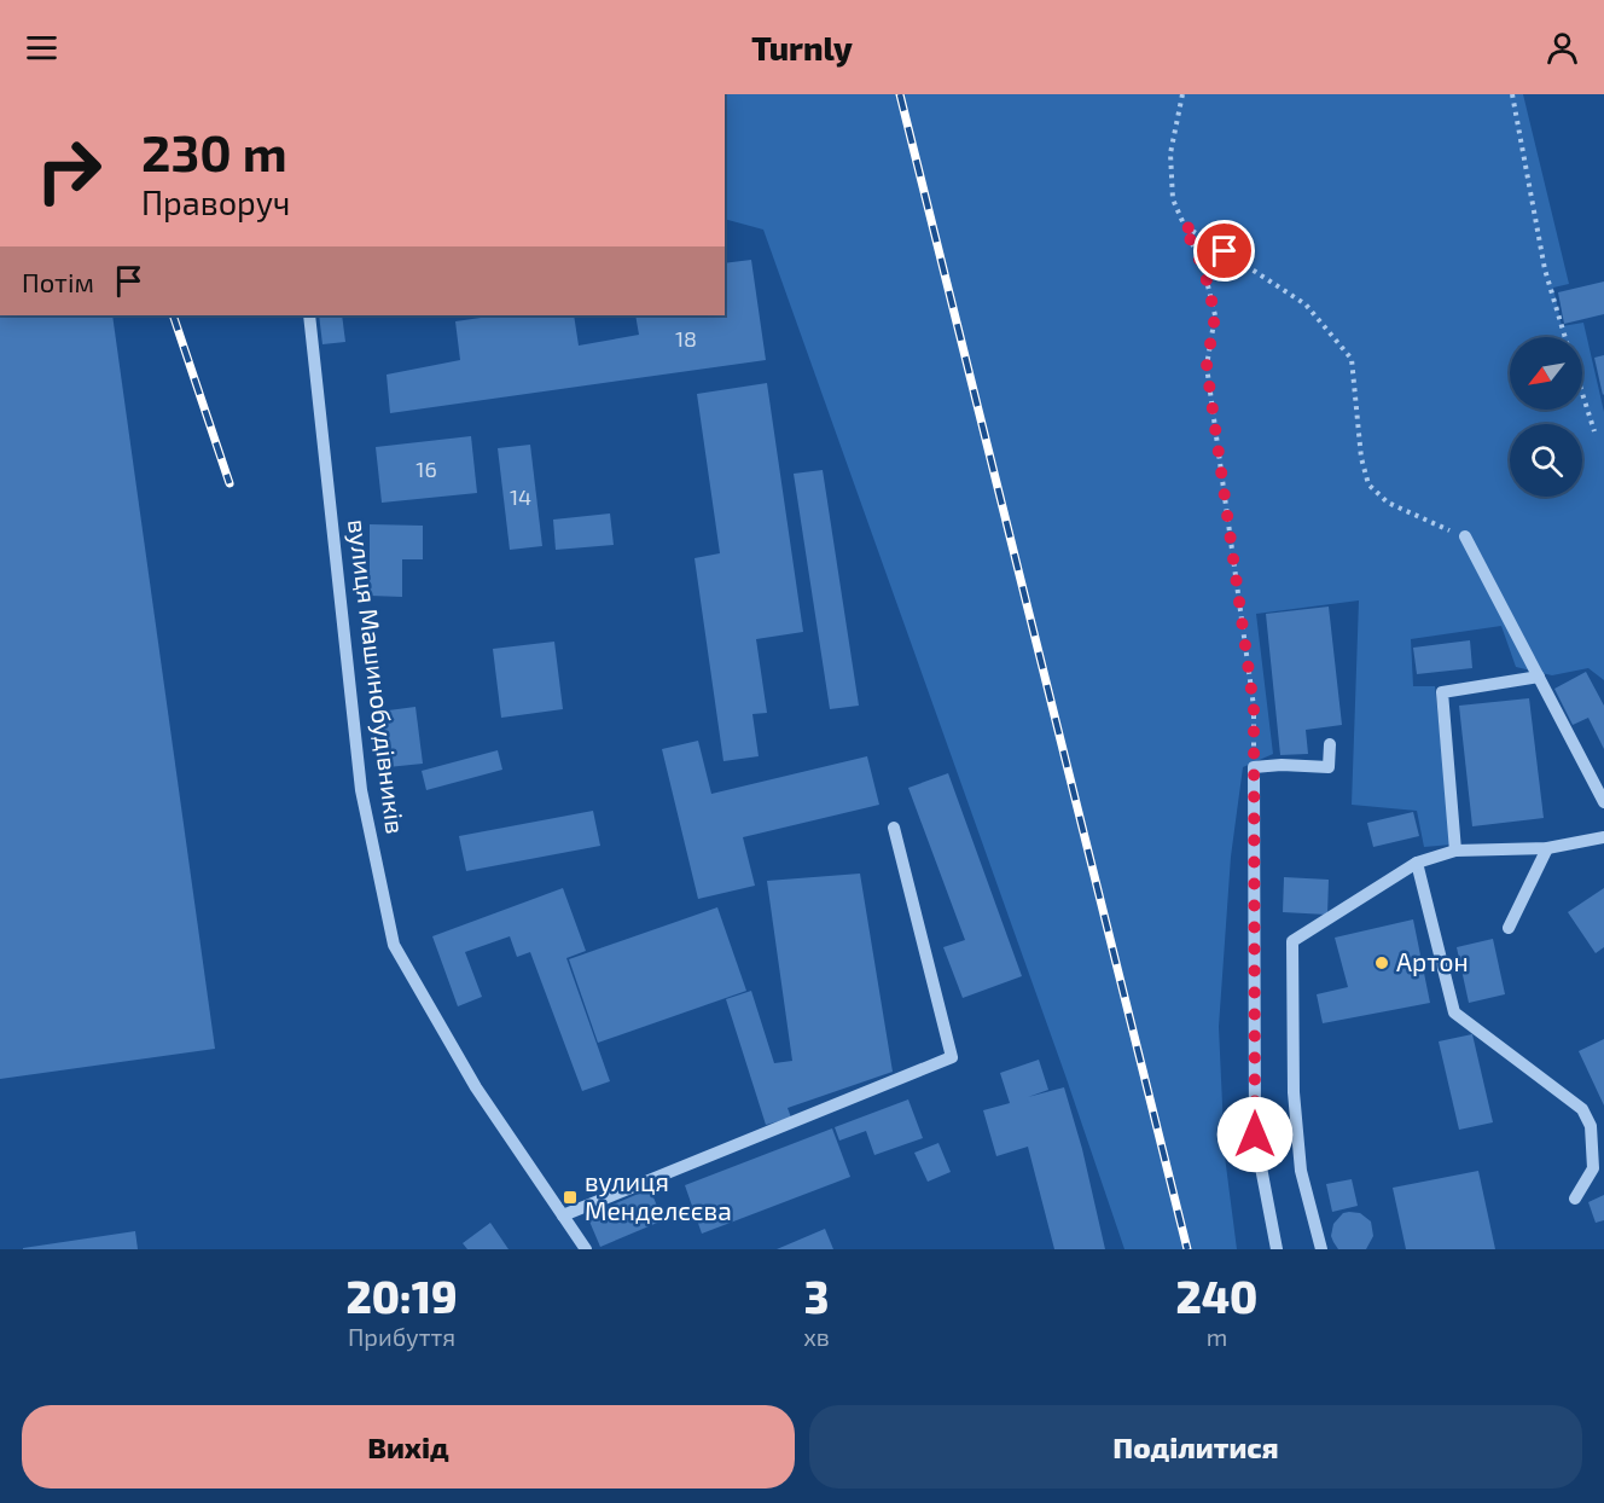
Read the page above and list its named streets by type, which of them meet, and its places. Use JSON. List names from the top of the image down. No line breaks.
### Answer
{"streets":{"street":["вулиця Машинобудівників"]},"places":{"other":["Артон"],"transit":["вулиця Менделєєва"]},"house_numbers":["18","16","14"],"north":"bottom left","page":{"header":"Turnly","turn":["230 m","Праворуч"],"then":"Потім","eta":["20:19","Прибуття","3","хв","240","m"],"buttons":["Вихід","Поділитися"]}}
